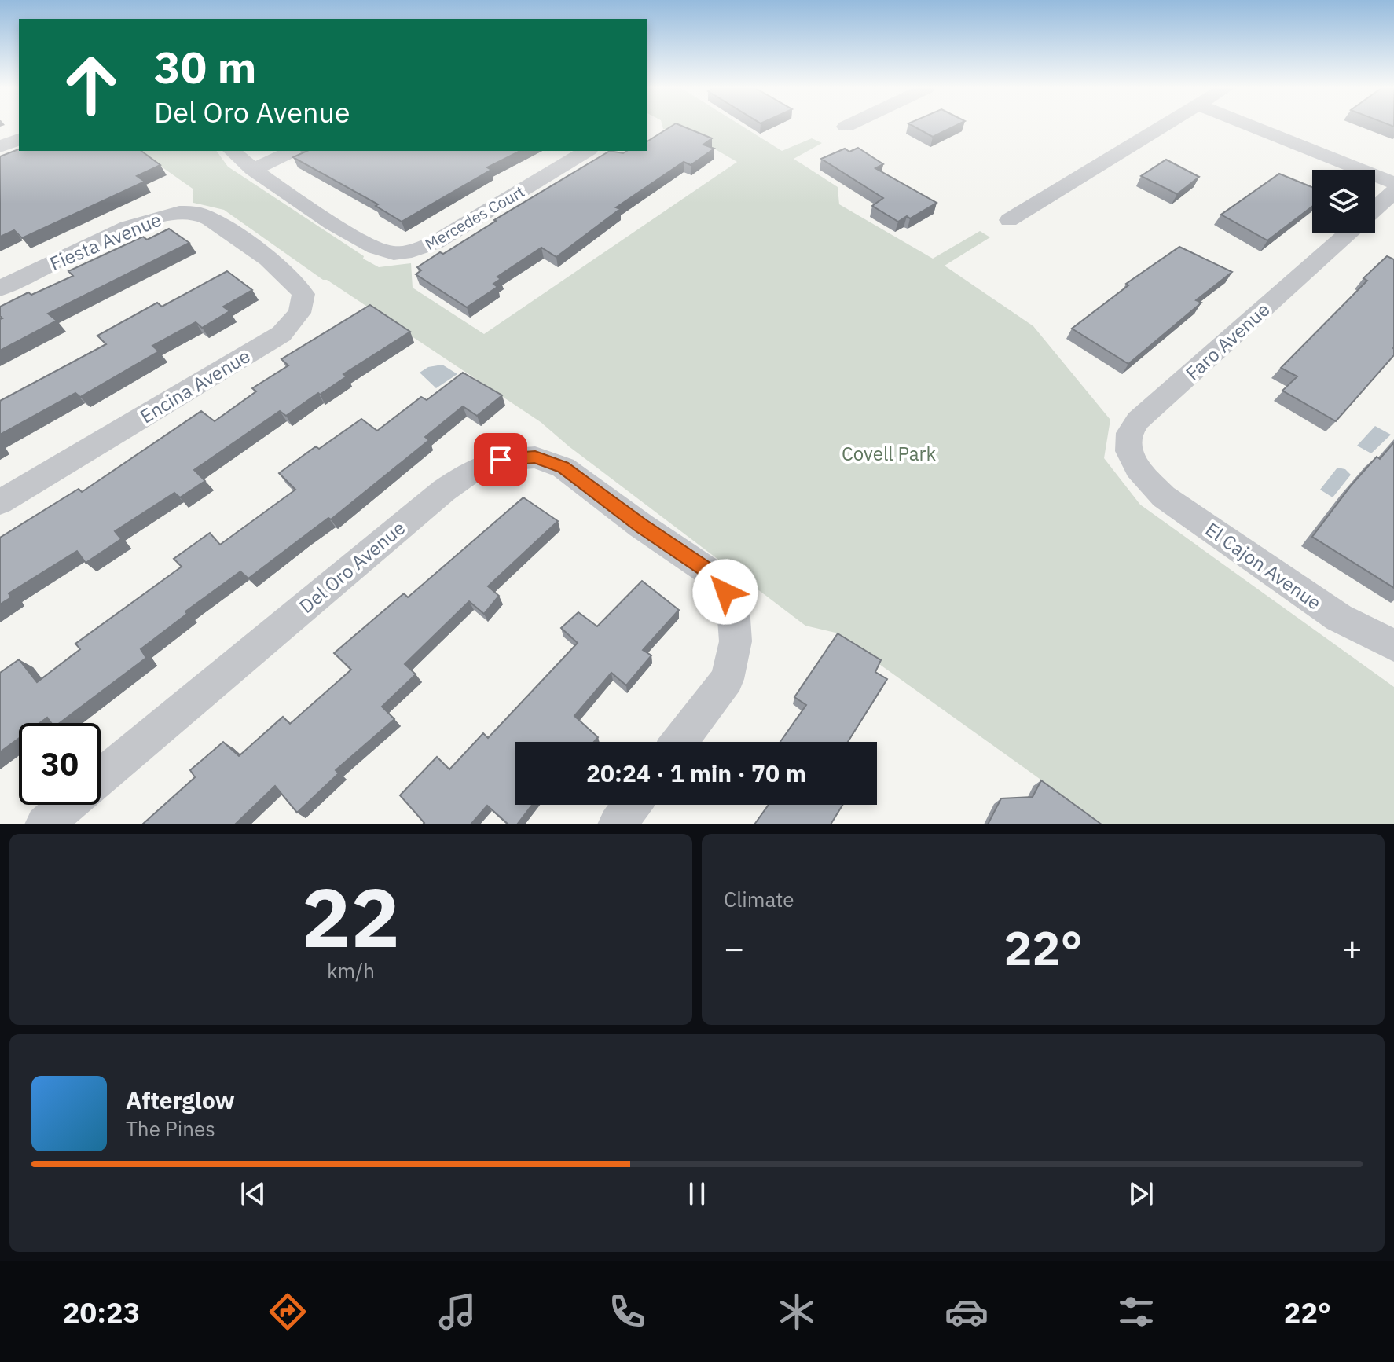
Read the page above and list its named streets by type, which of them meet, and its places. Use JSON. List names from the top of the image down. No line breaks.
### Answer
{"streets":{"street":["Mercedes Court","Fiesta Avenue","Faro Avenue","Encina Avenue","El Cajon Avenue","Del Oro Avenue"]},"crossings":[["Fiesta Avenue","Encina Avenue"],["Faro Avenue","El Cajon Avenue"]],"parks":["Covell Park"],"page":{"turn":["30 m","Del Oro Avenue"],"limit":"30","trip":"20:24 · 1 min · 70 m","tile":[["22","km/h"],"Climate"],"heat":["−","22°","+"],"song":["Afterglow","The Pines"],"tabs":["20:23","22°"]}}
